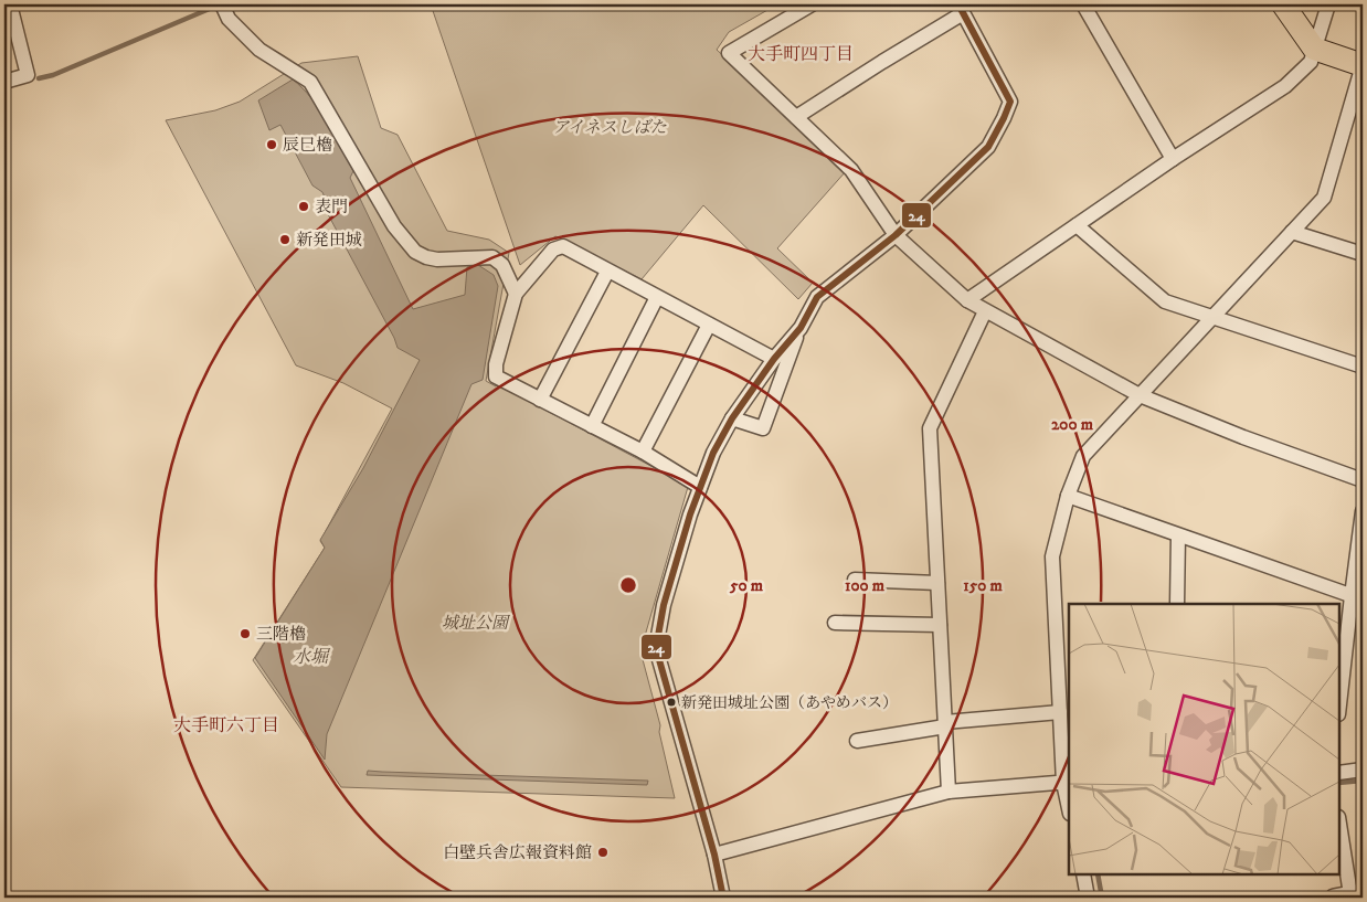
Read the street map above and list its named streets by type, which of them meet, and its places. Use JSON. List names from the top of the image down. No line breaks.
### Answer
{"districts":["大手町四丁目","大手町六丁目"],"water":["水堀"],"parks":["アイネスしばた","城址公園"],"places":["辰巳櫓","表門","新発田城","三階櫓","新発田城址公園（あやめバス）","白壁兵舎広報資料館"],"lines":["transit line 24"],"rings":["200 m","50 m","100 m","150 m"]}
